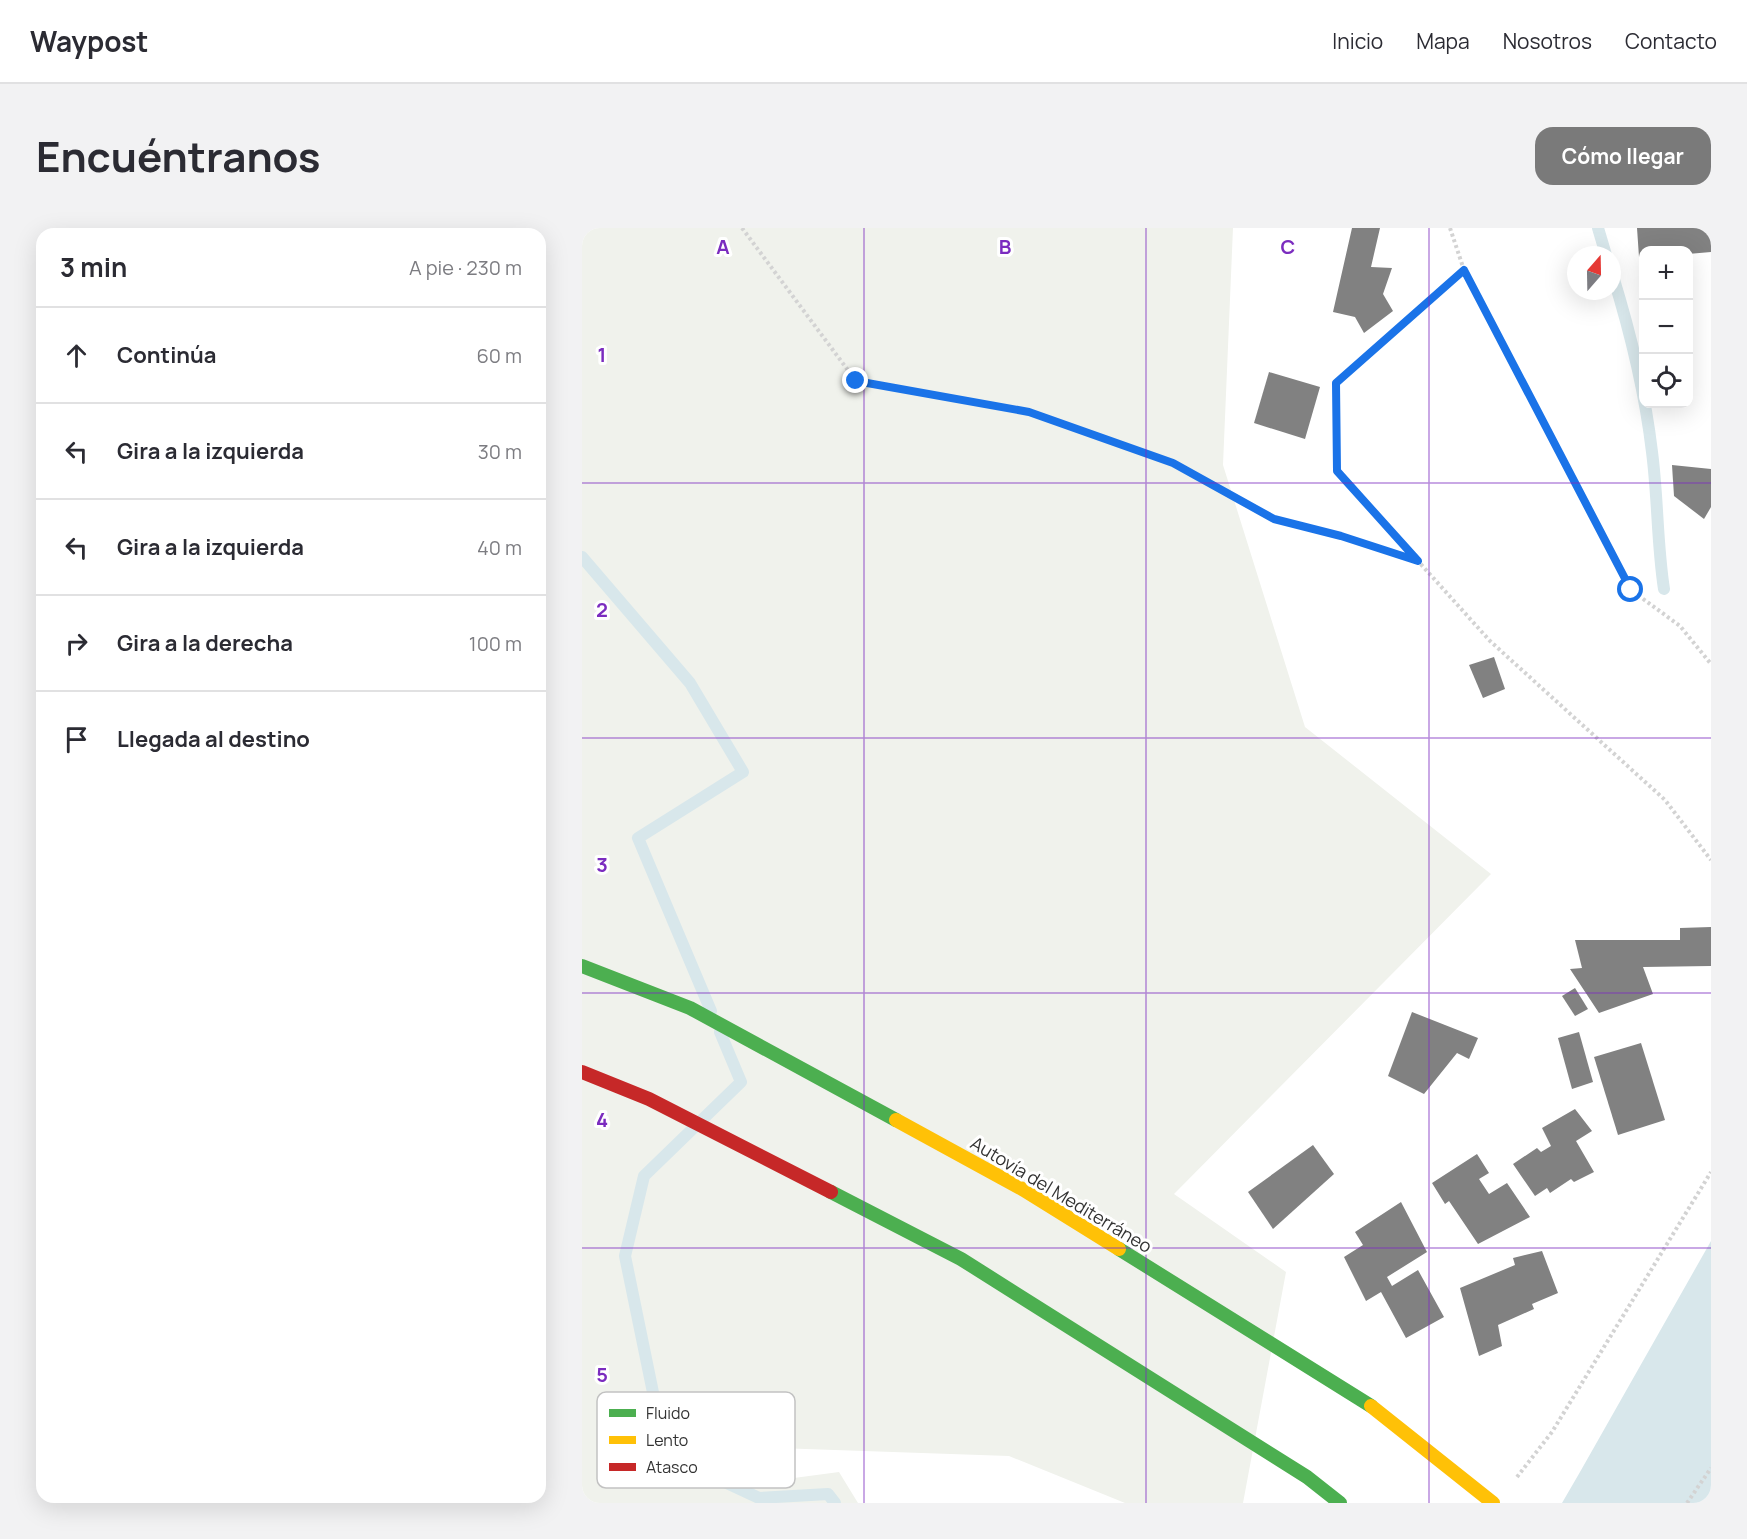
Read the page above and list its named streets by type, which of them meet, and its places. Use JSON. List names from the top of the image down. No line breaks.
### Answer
{"streets":{"highway":["Autovía del Mediterráneo"]},"legend":["Fluido","Lento","Atasco"],"north":"top","page":{"header":"Waypost","nav":["Inicio","Mapa","Nosotros","Contacto"],"title":"Encuéntranos","buttons":"Cómo llegar","heading":["3 min","A pie · 230 m"],"map_buttons":["+","−"],"list":[["Continúa","60 m"],["Gira a la izquierda","30 m"],["Gira a la izquierda","40 m"],["Gira a la derecha","100 m"],"Llegada al destino"]},"grid":{"columns":["A","B","C"],"rows":["1","2","3","4","5"]}}
